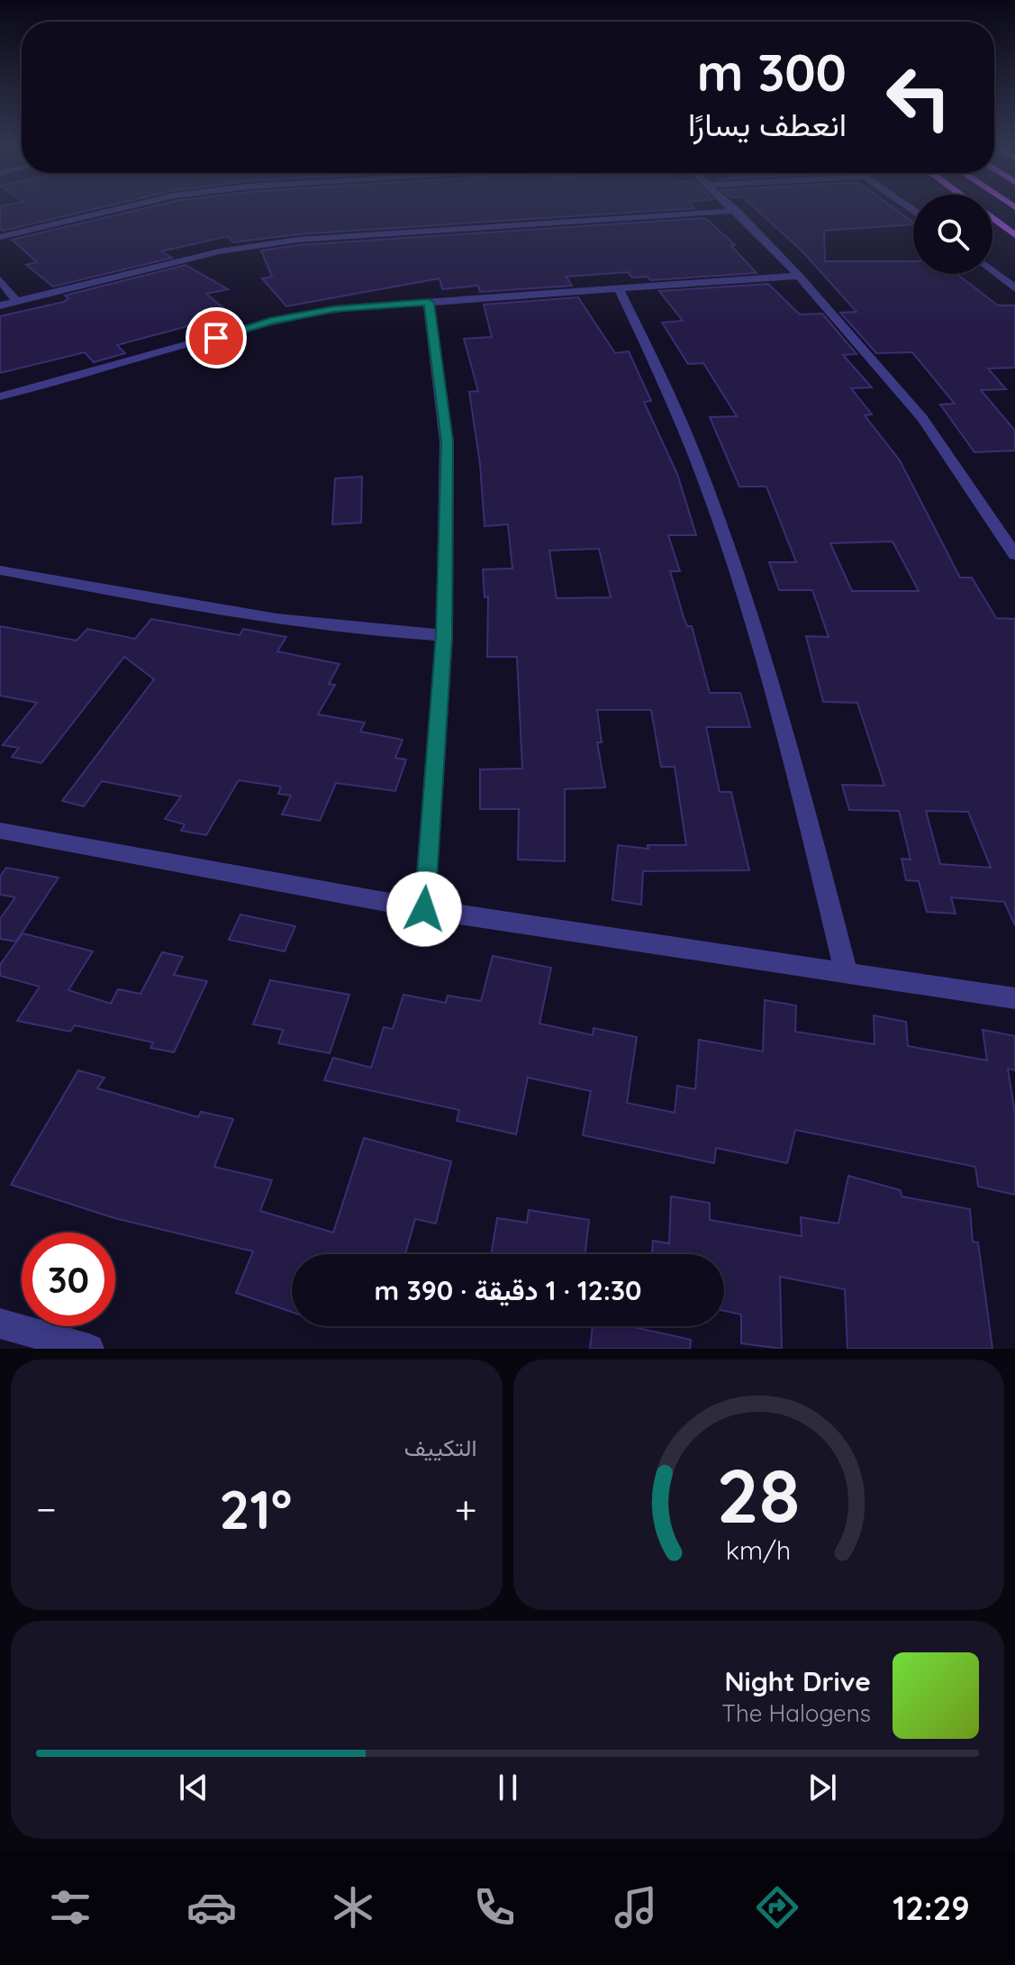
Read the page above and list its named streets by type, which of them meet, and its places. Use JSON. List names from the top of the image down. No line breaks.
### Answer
{"page":{"turn":["300 m","انعطف يسارًا"],"limit":"30","trip":"12:30 · 1 دقيقة · 390 m","tile":"التكييف","heat":["−","21°","+"],"song":["Night Drive","The Halogens"],"tabs":"12:29","gauge":["28","km/h"]}}
